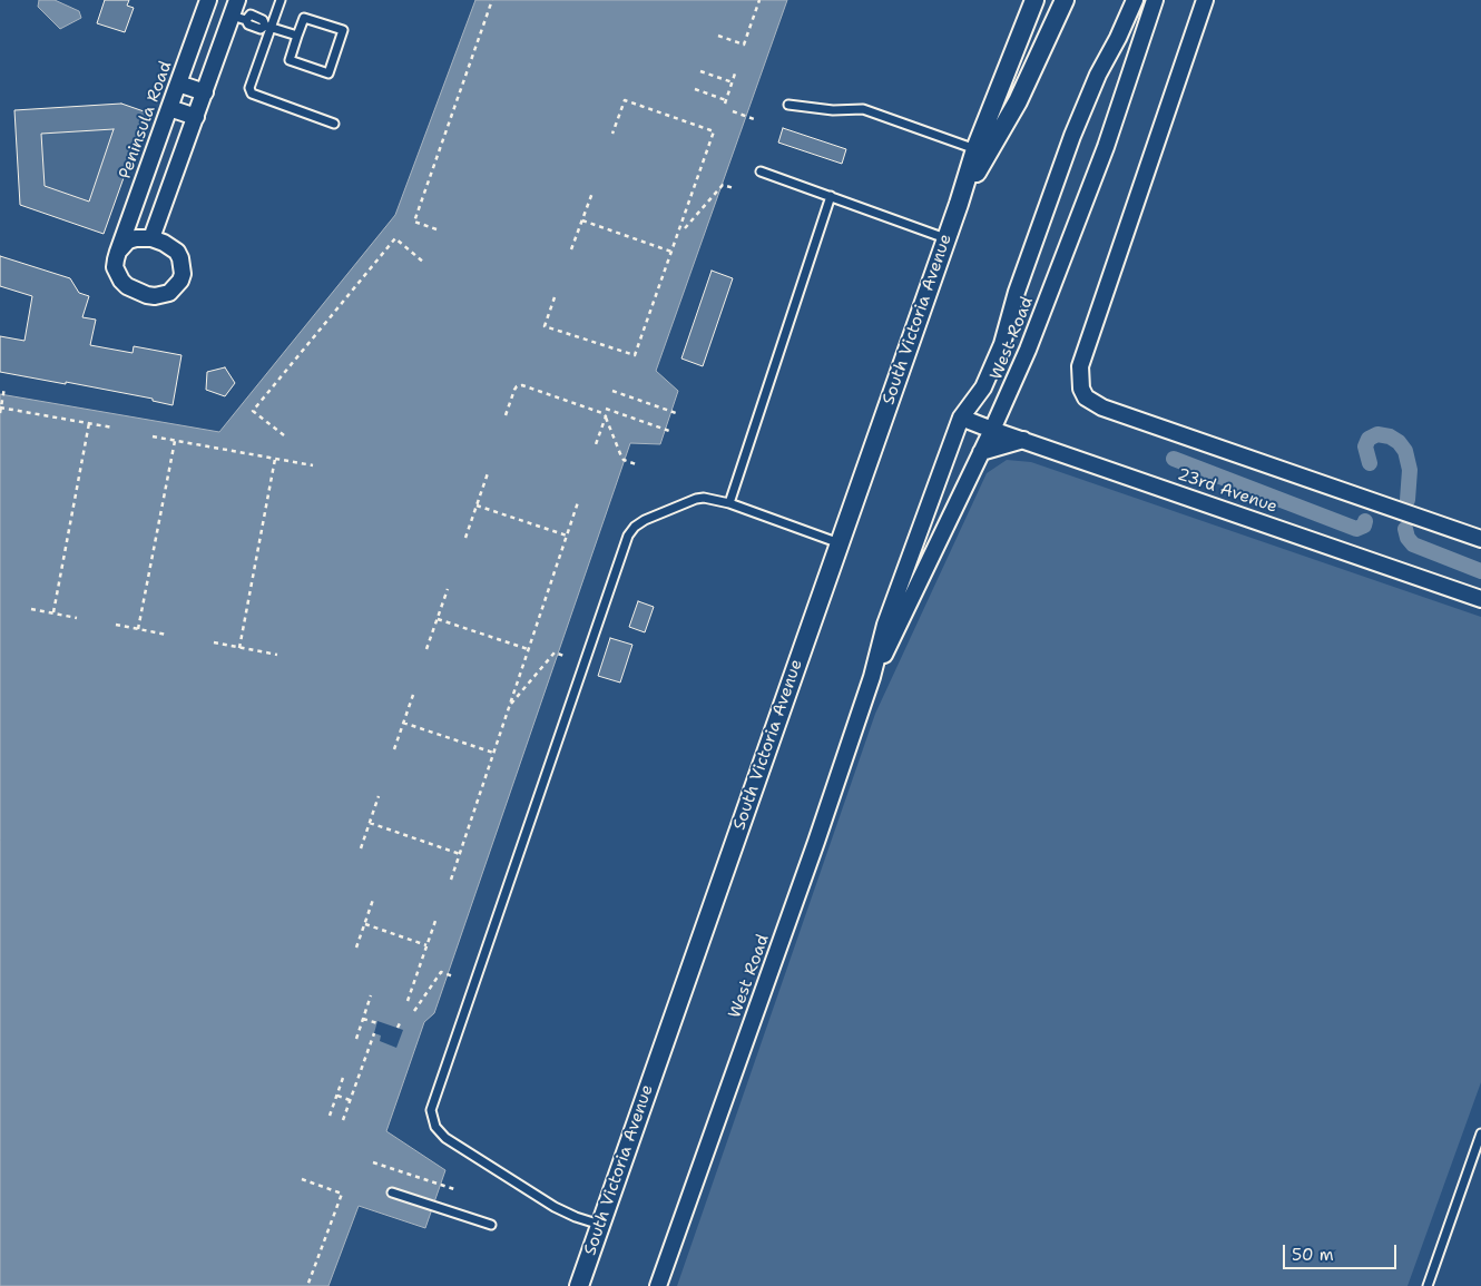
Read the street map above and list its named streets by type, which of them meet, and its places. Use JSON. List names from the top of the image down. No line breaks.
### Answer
{"streets":{"street":["Peninsula Road","South Victoria Avenue","West Road","23rd Avenue"]},"crossings":[["West Road","23rd Avenue"]],"scale_bar":"50 m"}
